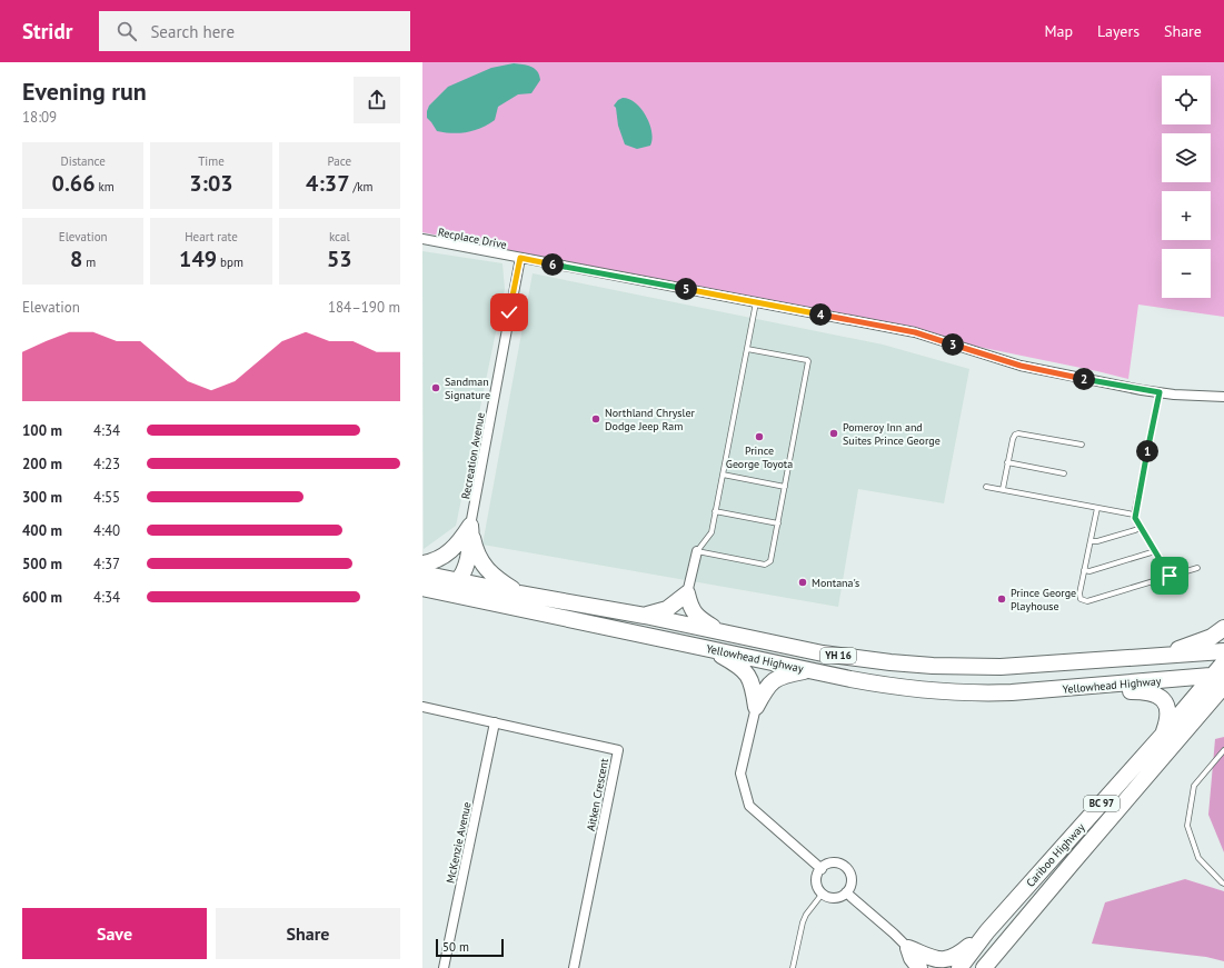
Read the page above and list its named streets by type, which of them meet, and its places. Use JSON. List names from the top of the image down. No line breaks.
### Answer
{"streets":{"highway":["YH 16","Yellowhead Highway","BC 97","Cariboo Highway"],"street":["Recplace Drive","Recreation Avenue","Aitken Crescent","McKenzie Avenue"]},"crossings":[["Recplace Drive","Recreation Avenue"],["Yellowhead Highway","Cariboo Highway"],["Aitken Crescent","McKenzie Avenue"]],"places":["Sandman Signature","Northland Chrysler Dodge Jeep Ram","Pomeroy Inn and Suites Prince George","Prince George Toyota","Montana's","Prince George Playhouse"],"scale_bar":"50 m","page":{"header":"Stridr","search":"Search here","nav":["Map","Layers","Share"],"heading":["Evening run","18:09"],"map_buttons":["+","−"],"stats":[["Distance","0.66 km"],["Time","3:03"],["Pace","4:37 /km"],["Elevation","8 m"],["Heart rate","149 bpm"],["kcal","53"]],"pins":["6","5","4","3","2","1"],"chart":["Elevation","184–190 m"],"list":[{"name":"100 m","note":"4:34"},{"name":"200 m","note":"4:23"},{"name":"300 m","note":"4:55"},{"name":"400 m","note":"4:40"},{"name":"500 m","note":"4:37"},{"name":"600 m","note":"4:34"}],"buttons":["Save","Share"],"scale":"50 m"}}
